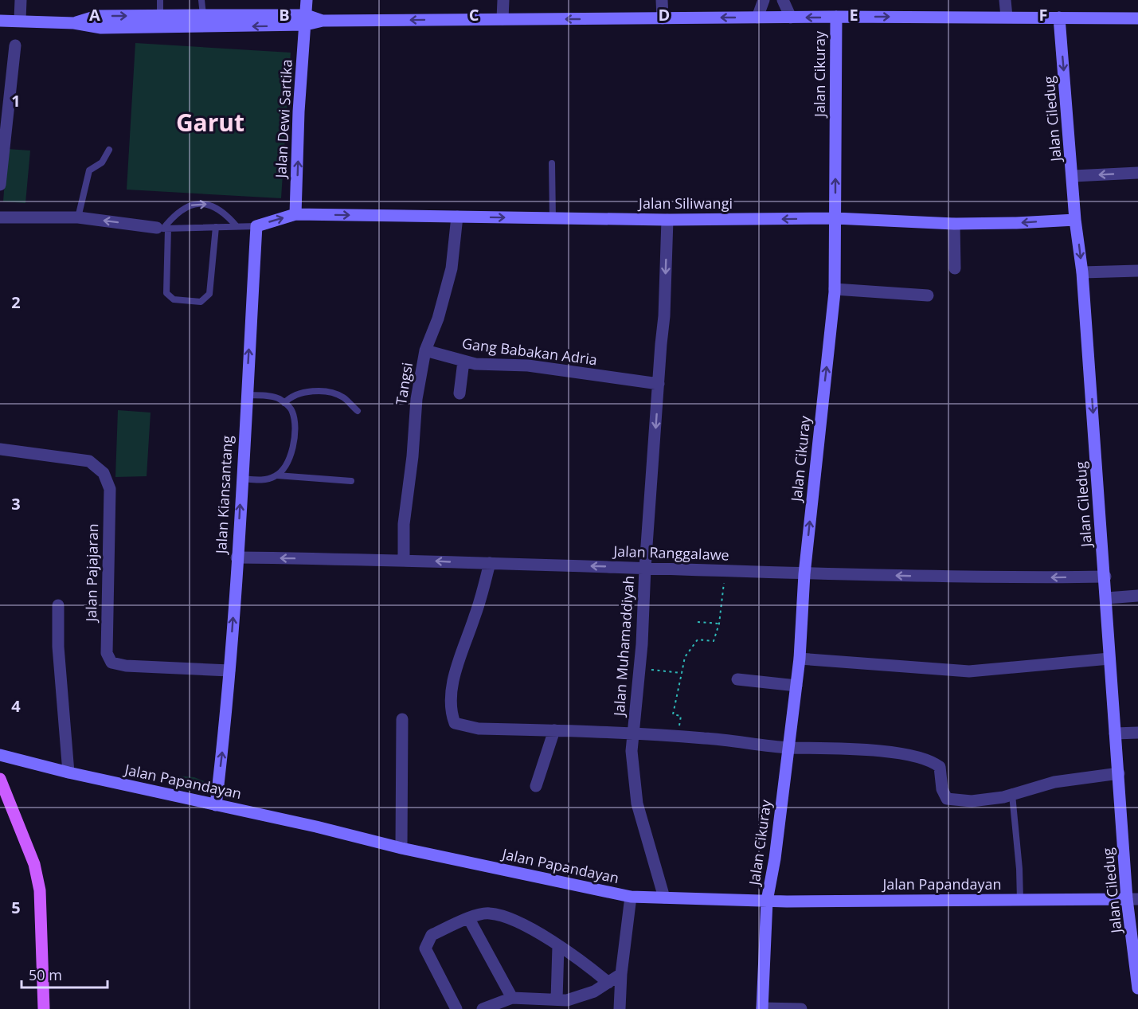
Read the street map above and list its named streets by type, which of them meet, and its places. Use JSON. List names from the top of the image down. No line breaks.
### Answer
{"streets":{"street":["Jalan Cikuray","Jalan Dewi Sartika","Jalan Ciledug","Jalan Siliwangi","Gang Babakan Adria","Tangsi","Jalan Kiansantang","Jalan Ranggalawe","Jalan Pajajaran","Jalan Muhamaddiyah","Jalan Papandayan"]},"crossings":[["Jalan Cikuray","Jalan Siliwangi"],["Jalan Cikuray","Jalan Ranggalawe"],["Jalan Cikuray","Jalan Papandayan"],["Jalan Dewi Sartika","Jalan Siliwangi"],["Jalan Ciledug","Jalan Siliwangi"],["Jalan Ciledug","Jalan Ranggalawe"],["Jalan Ciledug","Jalan Papandayan"],["Jalan Siliwangi","Tangsi"],["Jalan Siliwangi","Jalan Muhamaddiyah"],["Gang Babakan Adria","Tangsi"],["Gang Babakan Adria","Jalan Muhamaddiyah"],["Tangsi","Jalan Ranggalawe"],["Jalan Kiansantang","Jalan Ranggalawe"],["Jalan Kiansantang","Jalan Pajajaran"],["Jalan Kiansantang","Jalan Papandayan"],["Jalan Ranggalawe","Jalan Muhamaddiyah"],["Jalan Muhamaddiyah","Jalan Papandayan"]],"one_way":["Jalan Cikuray","Jalan Dewi Sartika","Jalan Ciledug","Jalan Kiansantang","Jalan Muhamaddiyah"],"districts":["Garut"],"scale_bar":"50 m","grid":{"columns":["A","B","C","D","E","F"],"rows":["1","2","3","4","5"]}}
